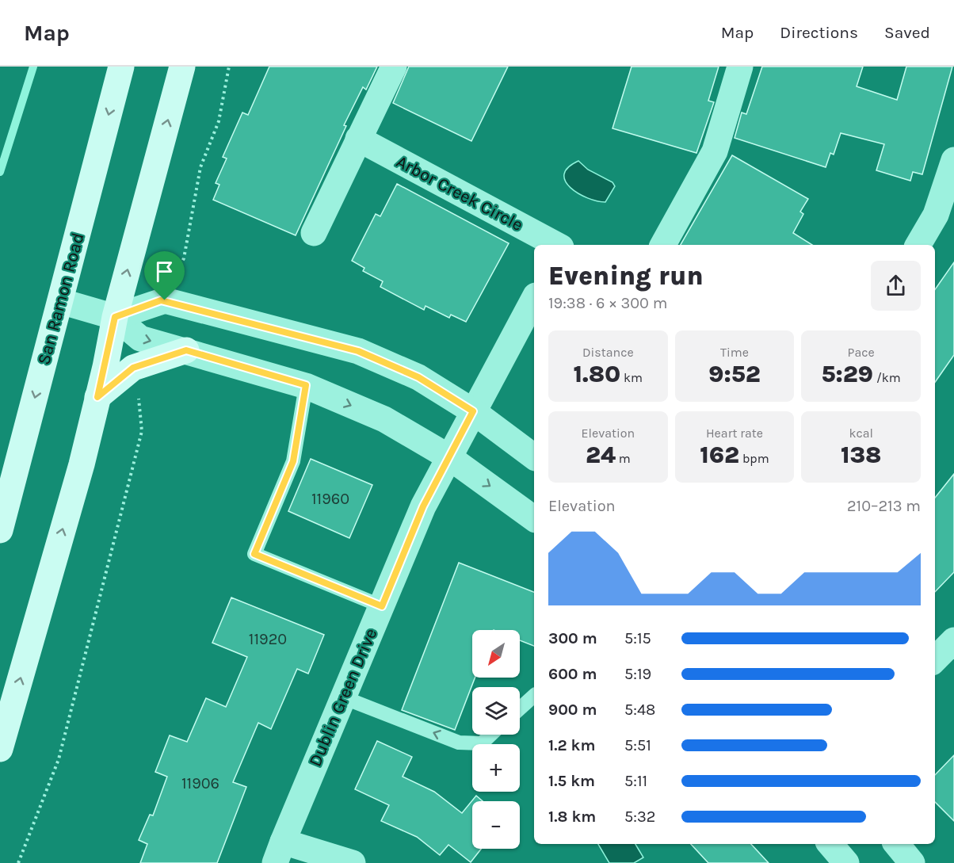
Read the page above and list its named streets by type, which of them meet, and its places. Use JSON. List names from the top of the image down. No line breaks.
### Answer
{"streets":{"main road":["San Ramon Road"],"street":["Arbor Creek Circle","Dublin Green Drive"]},"house_numbers":["11960","11920","11906"],"north":"bottom left","page":{"header":"Map","nav":["Map","Directions","Saved"],"heading":["Evening run","19:38 · 6 × 300 m"],"stats":[["Distance","1.80 km"],["Time","9:52"],["Pace","5:29 /km"],["Elevation","24 m"],["Heart rate","162 bpm"],["kcal","138"]],"chart":["Elevation","210–213 m"],"list":[{"name":"300 m","note":"5:15"},{"name":"600 m","note":"5:19"},{"name":"900 m","note":"5:48"},{"name":"1.2 km","note":"5:51"},{"name":"1.5 km","note":"5:11"},{"name":"1.8 km","note":"5:32"}],"map_buttons":["+","−"]}}
